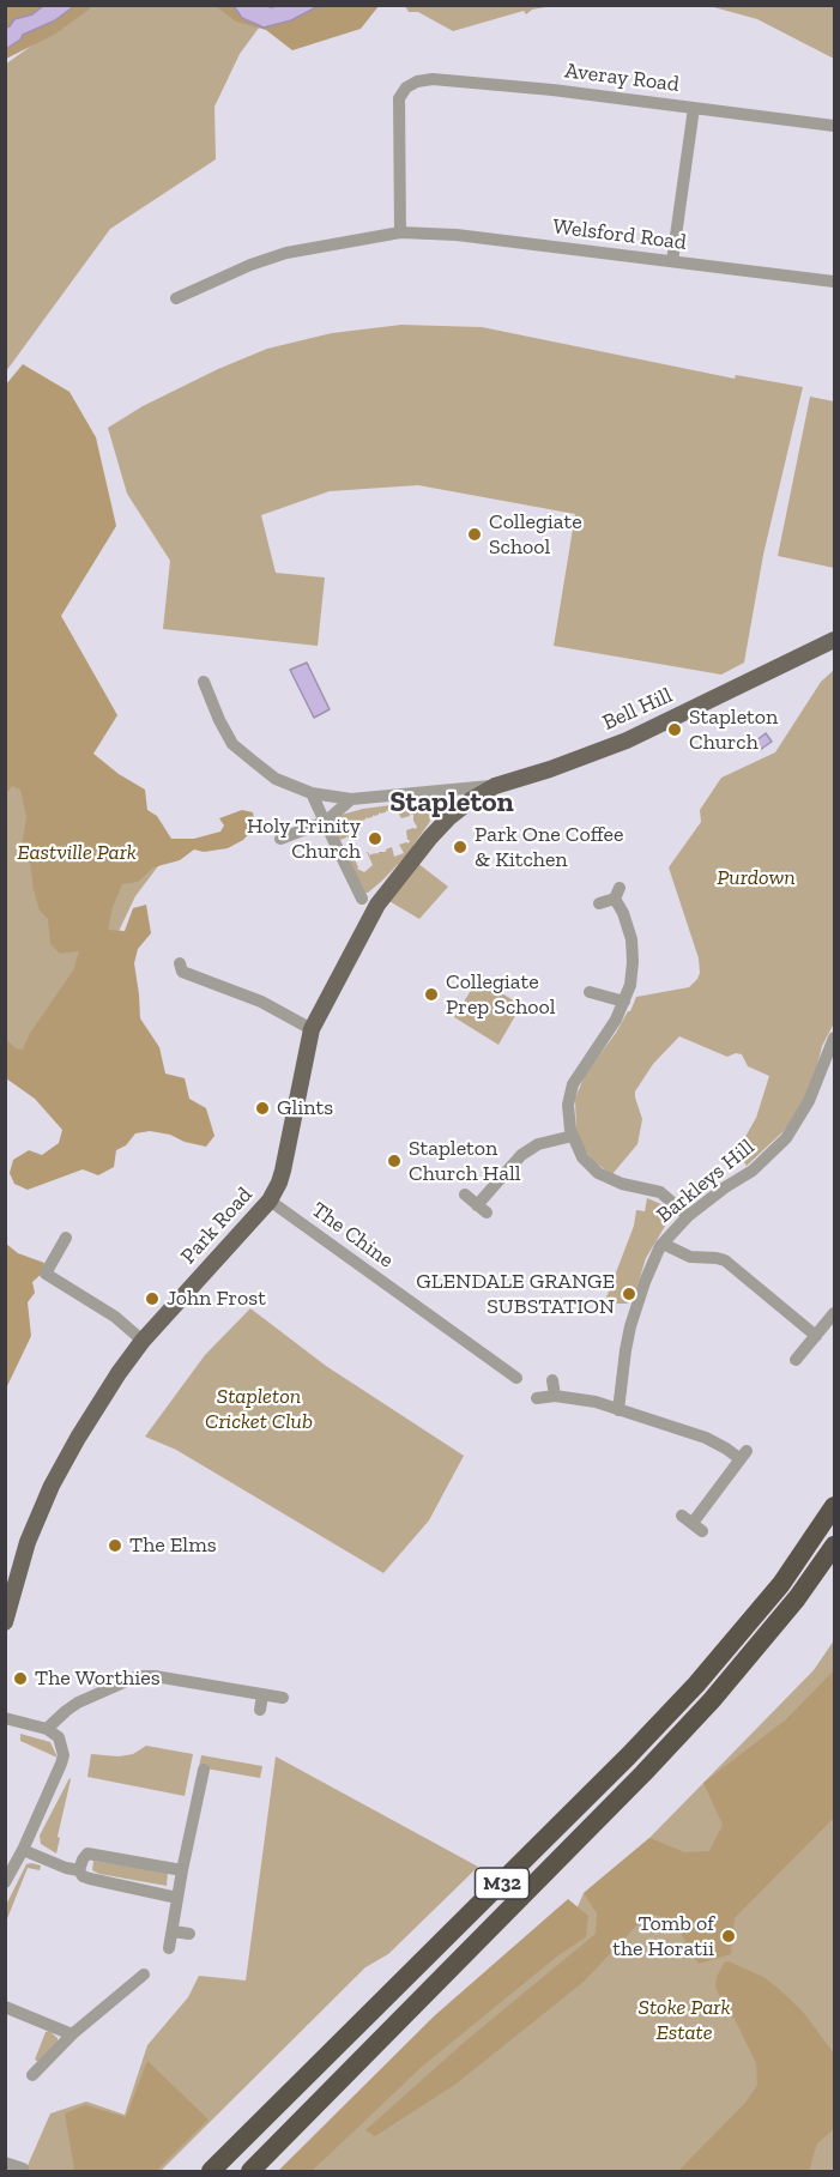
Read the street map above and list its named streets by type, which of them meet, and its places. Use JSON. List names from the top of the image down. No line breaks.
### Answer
{"streets":{"highway":["M32"],"main road":["Bell Hill","Park Road"],"street":["Averay Road","Welsford Road","Barkleys Hill","The Chine"]},"crossings":[["Averay Road","Welsford Road"],["Bell Hill","Park Road"],["Park Road","The Chine"]],"districts":["Stapleton"],"parks":["Eastville Park","Purdown","Stapleton Cricket Club","Stoke Park Estate"],"places":["Collegiate School","Stapleton Church","Holy Trinity Church","Park One Coffee & Kitchen","Collegiate Prep School","Glints","Stapleton Church Hall","GLENDALE GRANGE SUBSTATION","John Frost","The Elms","The Worthies","Tomb of the Horatii"]}
